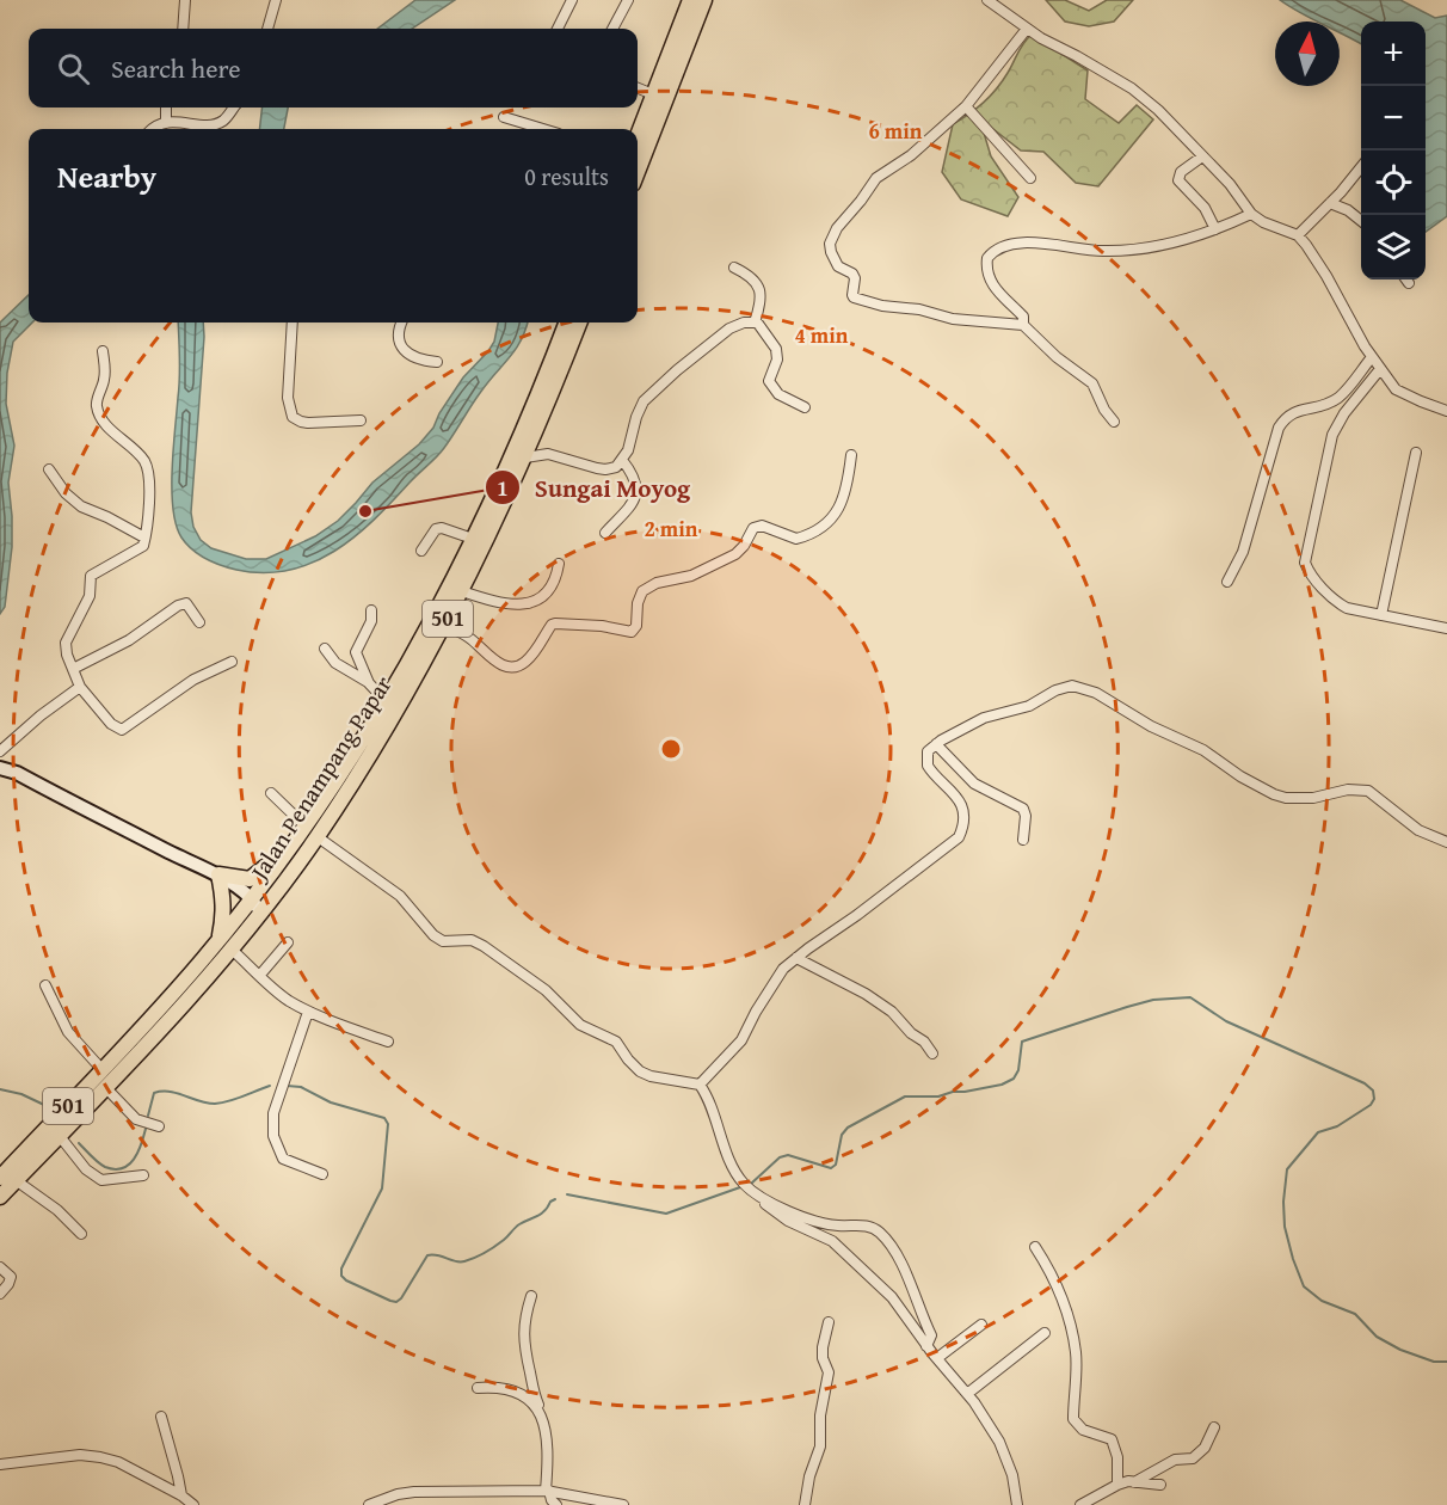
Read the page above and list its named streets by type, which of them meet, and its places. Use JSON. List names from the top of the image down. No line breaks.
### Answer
{"streets":{"main road":["501","Jalan Penampang Papar"]},"places":["Sungai Moyog"],"north":"top","page":{"map_buttons":["+","−"],"search":"Search here","heading":["Nearby","0 results"]},"rings":["6 min","4 min","2 min"]}
